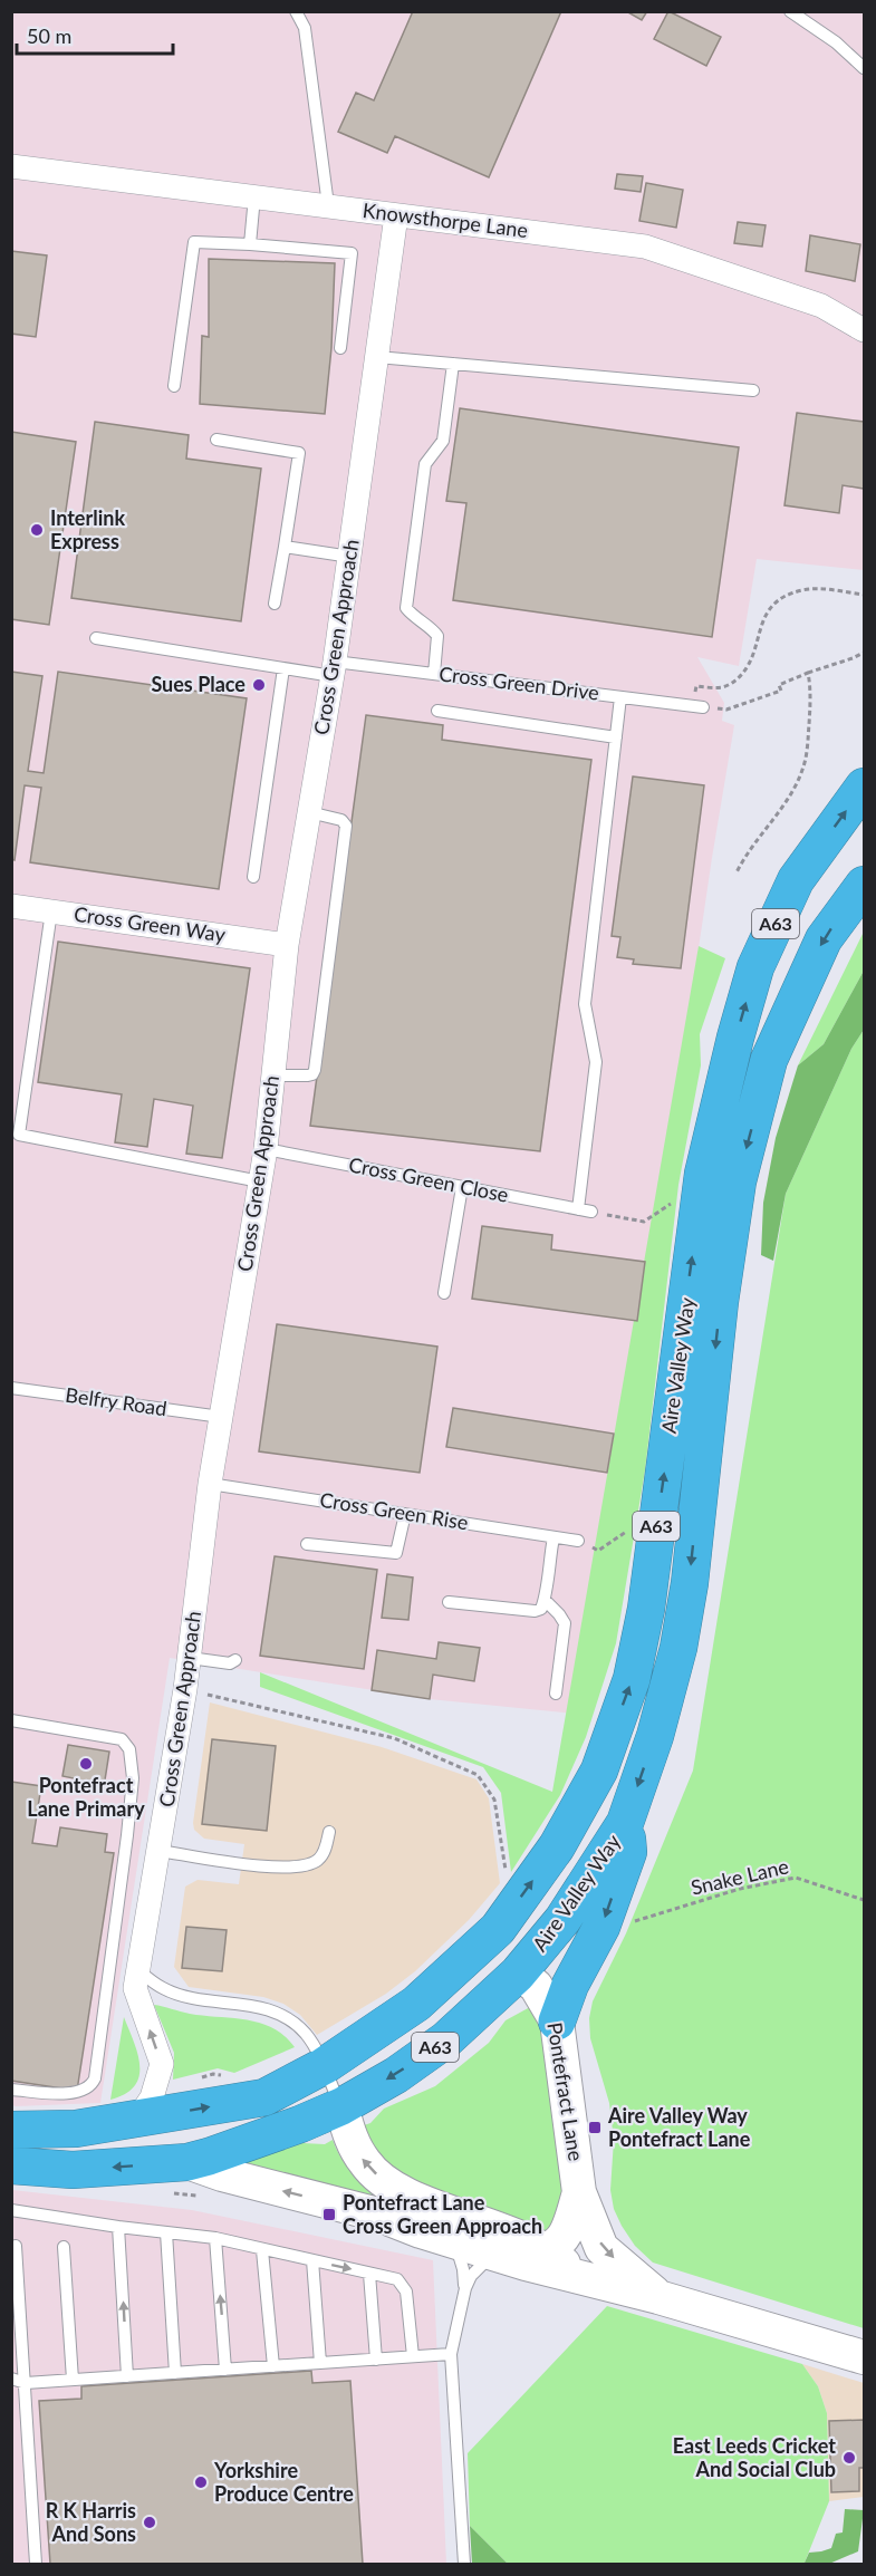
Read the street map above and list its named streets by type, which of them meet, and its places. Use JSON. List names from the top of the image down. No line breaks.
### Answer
{"streets":{"highway":["A63","Aire Valley Way","Pontefract Lane"],"street":["Knowsthorpe Lane","Cross Green Approach","Cross Green Way"],"lane":["Cross Green Drive","Cross Green Close","Belfry Road","Cross Green Rise"],"path":["Snake Lane"]},"crossings":[["Knowsthorpe Lane","Cross Green Approach"],["Cross Green Approach","Cross Green Drive"],["Cross Green Approach","A63"],["Cross Green Approach","Cross Green Way"],["Cross Green Approach","Cross Green Close"],["Cross Green Approach","Belfry Road"],["Cross Green Approach","Cross Green Rise"],["A63","Aire Valley Way"],["A63","Pontefract Lane"],["Aire Valley Way","Pontefract Lane"]],"places":{"other":["Interlink Express","Sues Place","Pontefract Lane Primary","East Leeds Cricket And Social Club","Yorkshire Produce Centre","R K Harris And Sons"],"transit":["Aire Valley Way Pontefract Lane","Pontefract Lane Cross Green Approach"]},"scale_bar":"50 m"}
